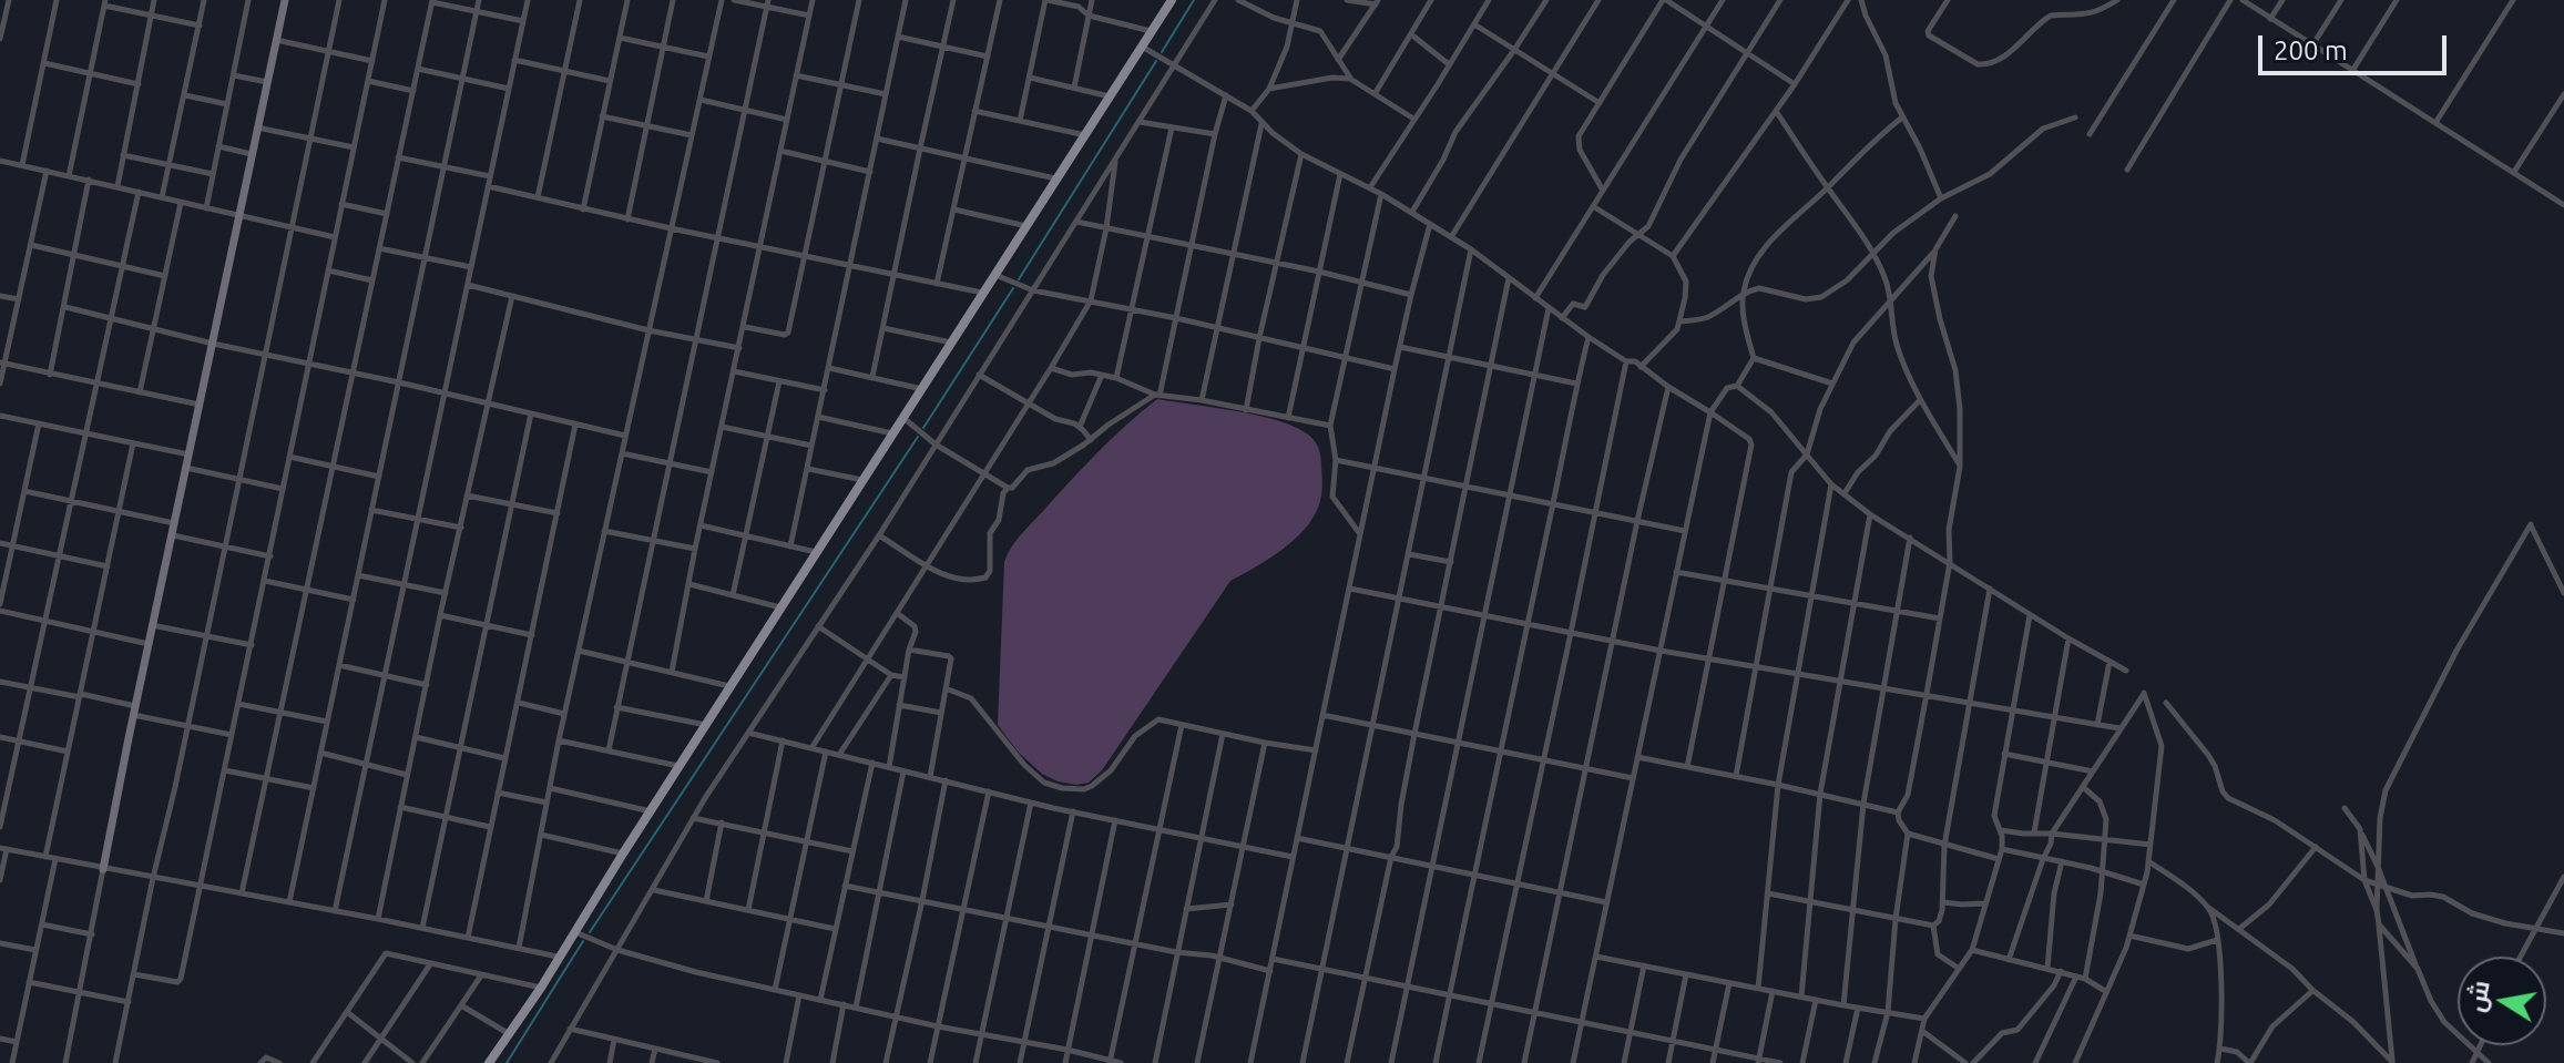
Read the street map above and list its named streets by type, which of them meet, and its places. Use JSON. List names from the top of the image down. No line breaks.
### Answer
{"scale_bar":"200 m","north":"left"}
